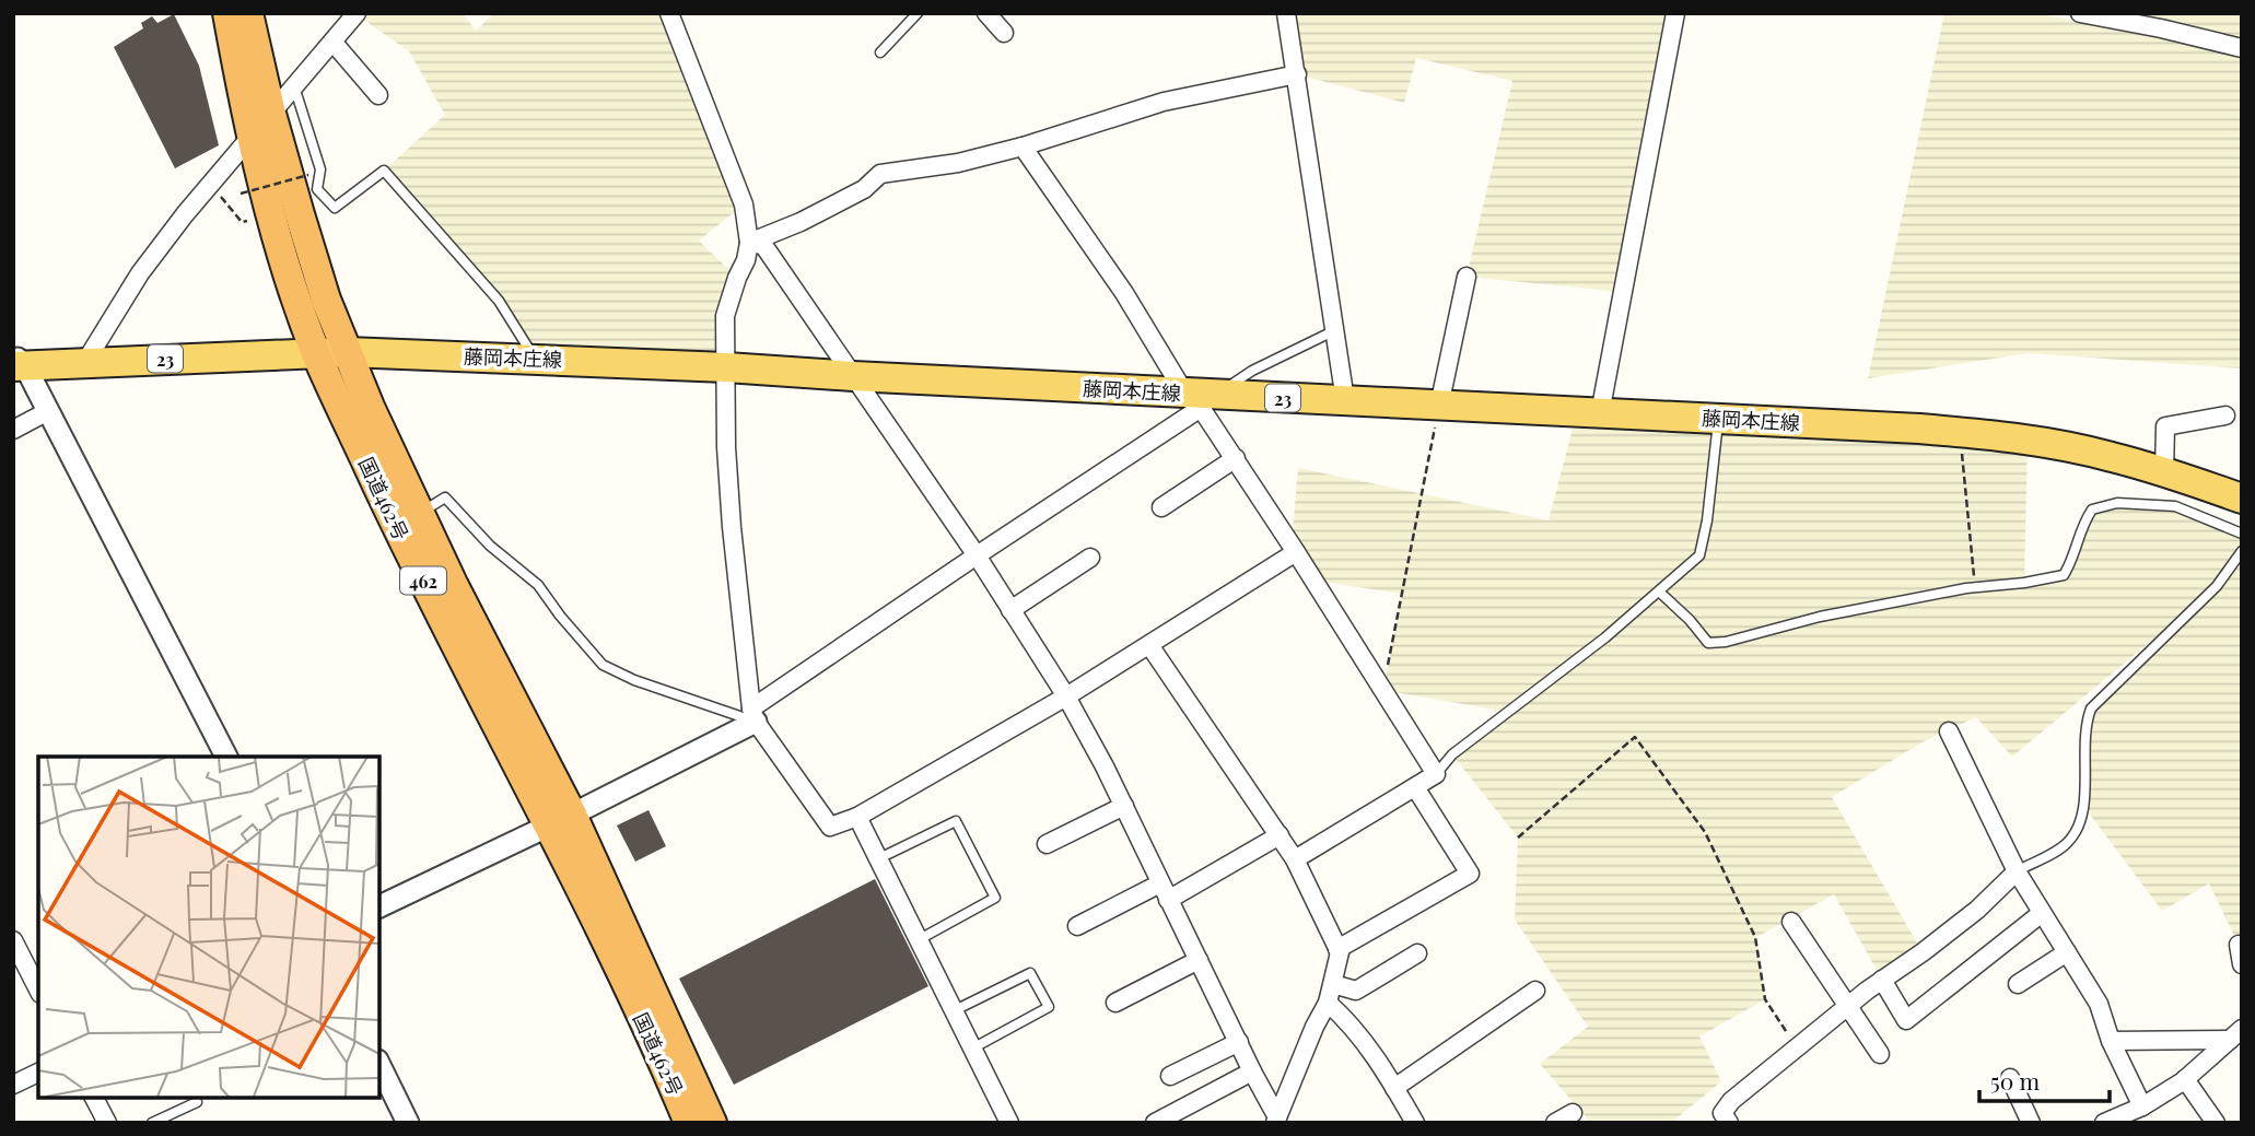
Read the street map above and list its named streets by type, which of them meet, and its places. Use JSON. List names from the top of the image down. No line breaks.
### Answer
{"streets":{"highway":["国道462号","462"],"main road":["藤岡本庄線","23"]},"crossings":[["藤岡本庄線","国道462号"]],"scale_bar":"50 m"}
